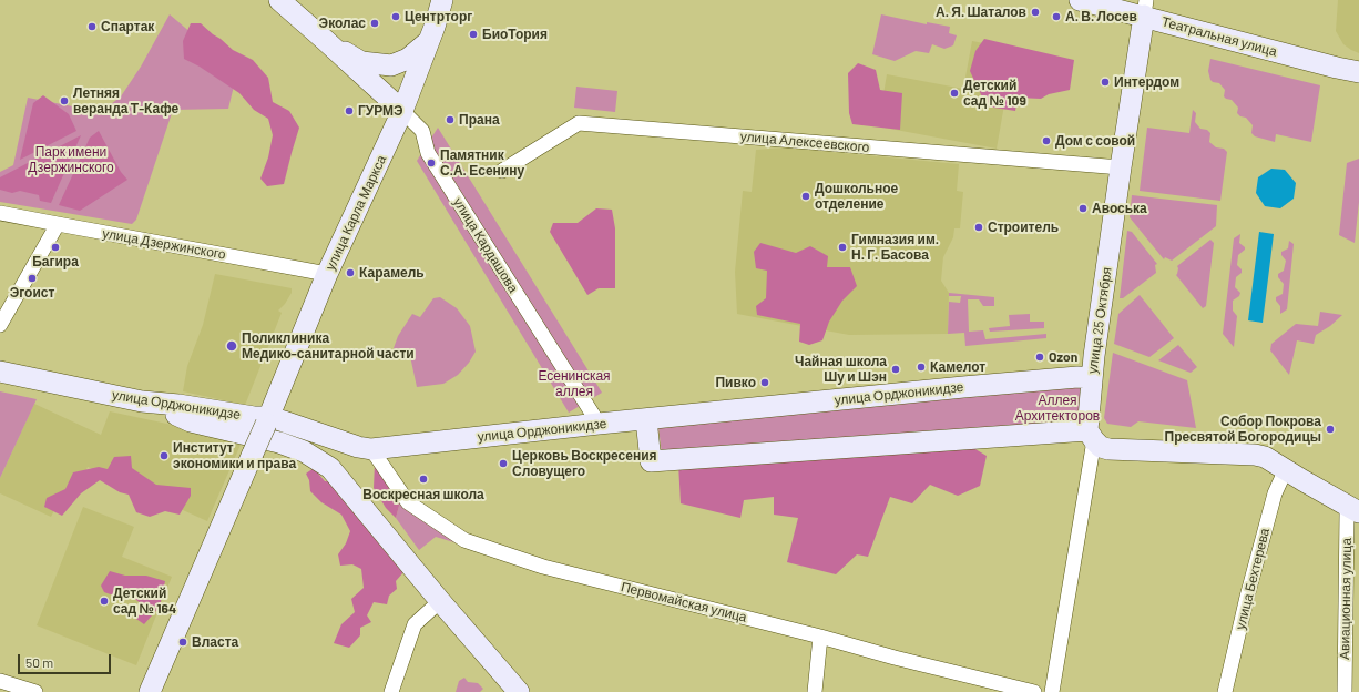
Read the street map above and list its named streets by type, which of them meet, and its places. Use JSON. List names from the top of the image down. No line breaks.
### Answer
{"streets":{"street":["Театральная улица","улица Алексеевского","улица Карла Маркса","улица Дзержинского","улица Кардашова","улица 25 Октября","улица Орджоникидзе","улица Бехтерева","Авиационная улица","Первомайская улица"]},"crossings":[["Театральная улица","улица 25 Октября"],["улица Алексеевского","улица 25 Октября"],["улица Карла Маркса","улица Дзержинского"],["улица Карла Маркса","улица Кардашова"],["улица Карла Маркса","улица Орджоникидзе"],["улица Кардашова","улица Орджоникидзе"],["улица 25 Октября","улица Орджоникидзе"],["улица Орджоникидзе","Первомайская улица"]],"parks":["Парк имени Дзержинского","Есенинская аллея","Аллея Архитекторов"],"places":["А. Я. Шаталов","Центрторг","А. В. Лосев","Эколас","Спартак","БиоТория","Интердом","Детский сад № 109","Летняя веранда Т-Кафе","ГУРМЭ","Прана","Дом с совой","Памятник С.А. Есенину","Дошкольное отделение","Авоська","Строитель","Багира","Гимназия им. Н. Г. Басова","Карамель","Эгоист","Поликлиника Медико-санитарной части","Ozon","Камелот","Чайная школа Шу и Шэн","Пивко","Собор Покрова Пресвятой Богородицы","Институт экономики и права","Церковь Воскресения Словущего","Воскресная школа","Детский сад № 164","Власта"],"scale_bar":"50 m"}
